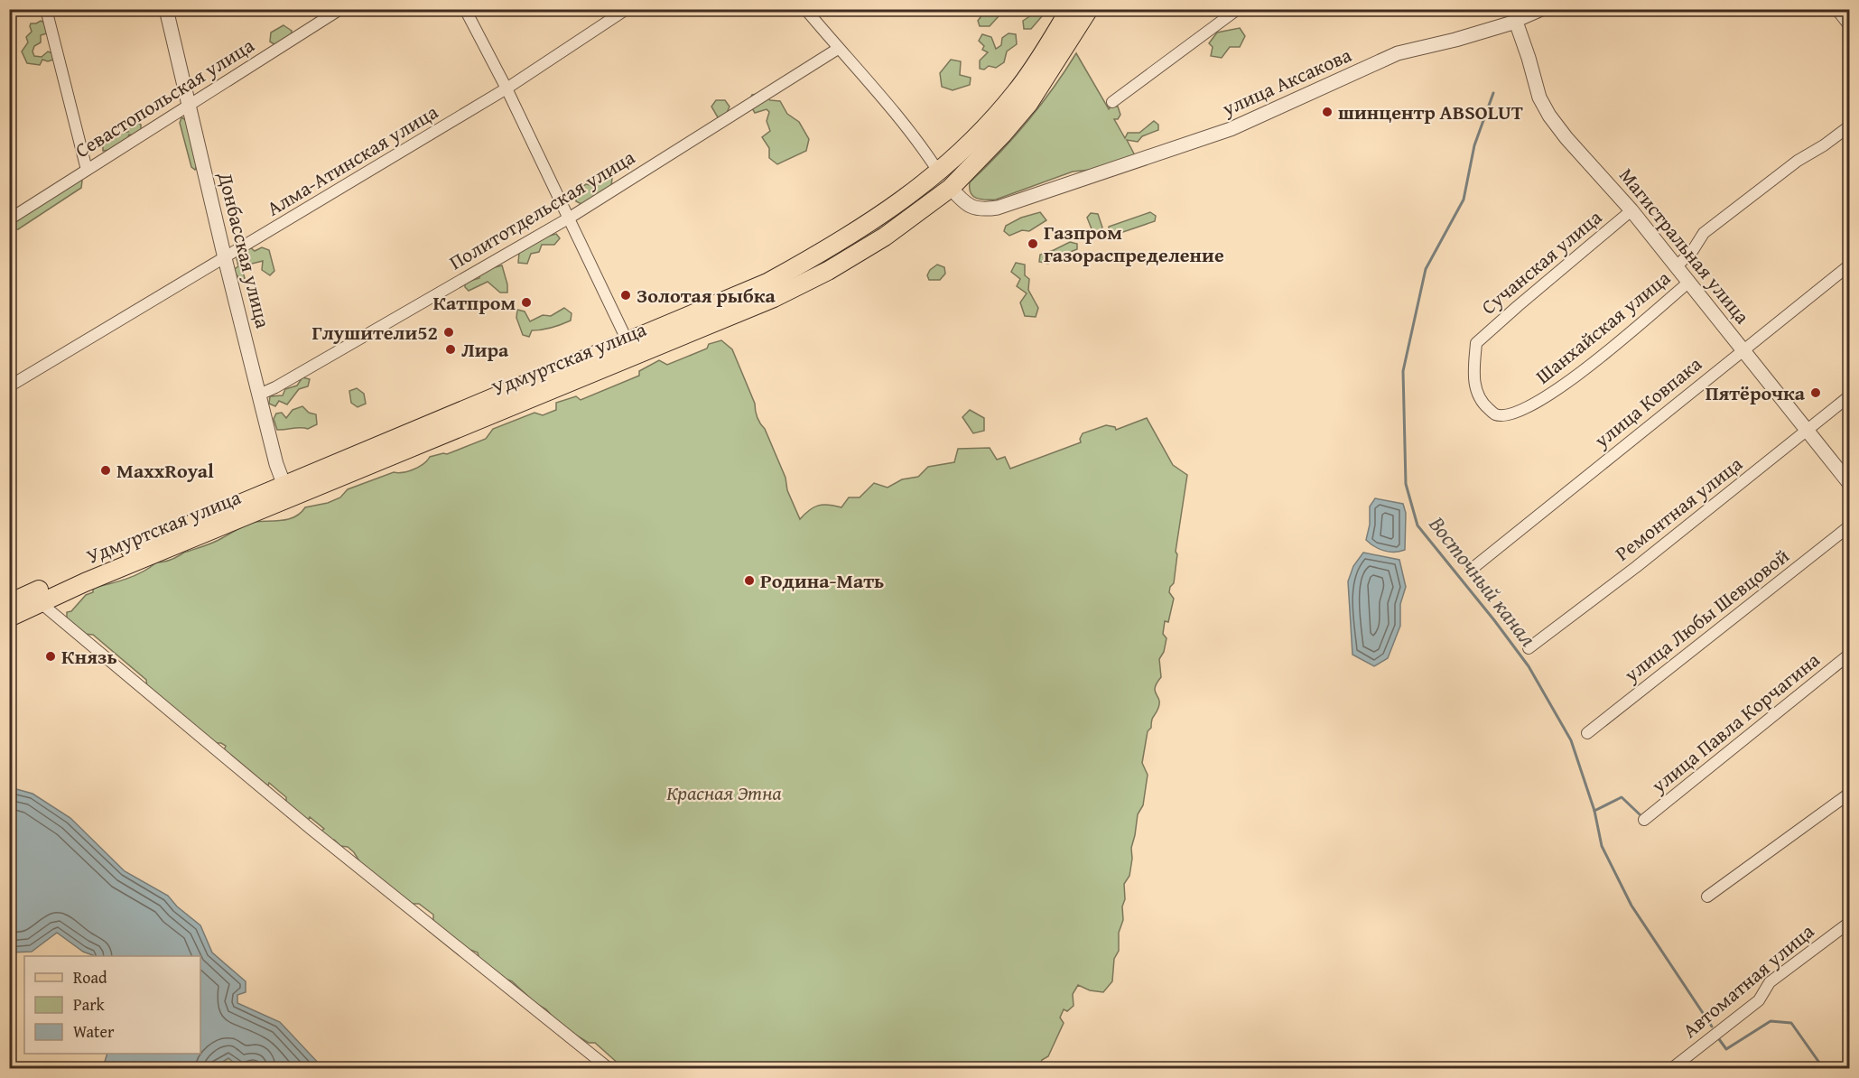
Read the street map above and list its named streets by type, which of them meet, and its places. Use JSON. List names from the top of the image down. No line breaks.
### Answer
{"streets":{"main road":["Удмуртская улица"],"street":["улица Аксакова","Севастопольская улица","Алма-Атинская улица","Политотдельская улица","Магистральная улица","Донбасская улица","Сучанская улица","Шанхайская улица","улица Ковпака","Ремонтная улица","улица Любы Шевцовой","улица Павла Корчагина","Автоматная улица"]},"crossings":[["улица Аксакова","Магистральная улица"],["улица Аксакова","Удмуртская улица"],["Севастопольская улица","Донбасская улица"],["Алма-Атинская улица","Донбасская улица"],["Политотдельская улица","Донбасская улица"],["Магистральная улица","Сучанская улица"],["Магистральная улица","Шанхайская улица"],["Магистральная улица","улица Ковпака"],["Магистральная улица","Ремонтная улица"],["Донбасская улица","Удмуртская улица"],["Сучанская улица","Шанхайская улица"]],"water":["Восточный канал"],"parks":["Красная Этна"],"places":["шинцентр ABSOLUT","Газпром газораспределение","Золотая рыбка","Катпром","Глушители52","Лира","Пятёрочка","MaxxRoyal","Родина-Мать","Князь"],"legend":["Road","Park","Water"]}
